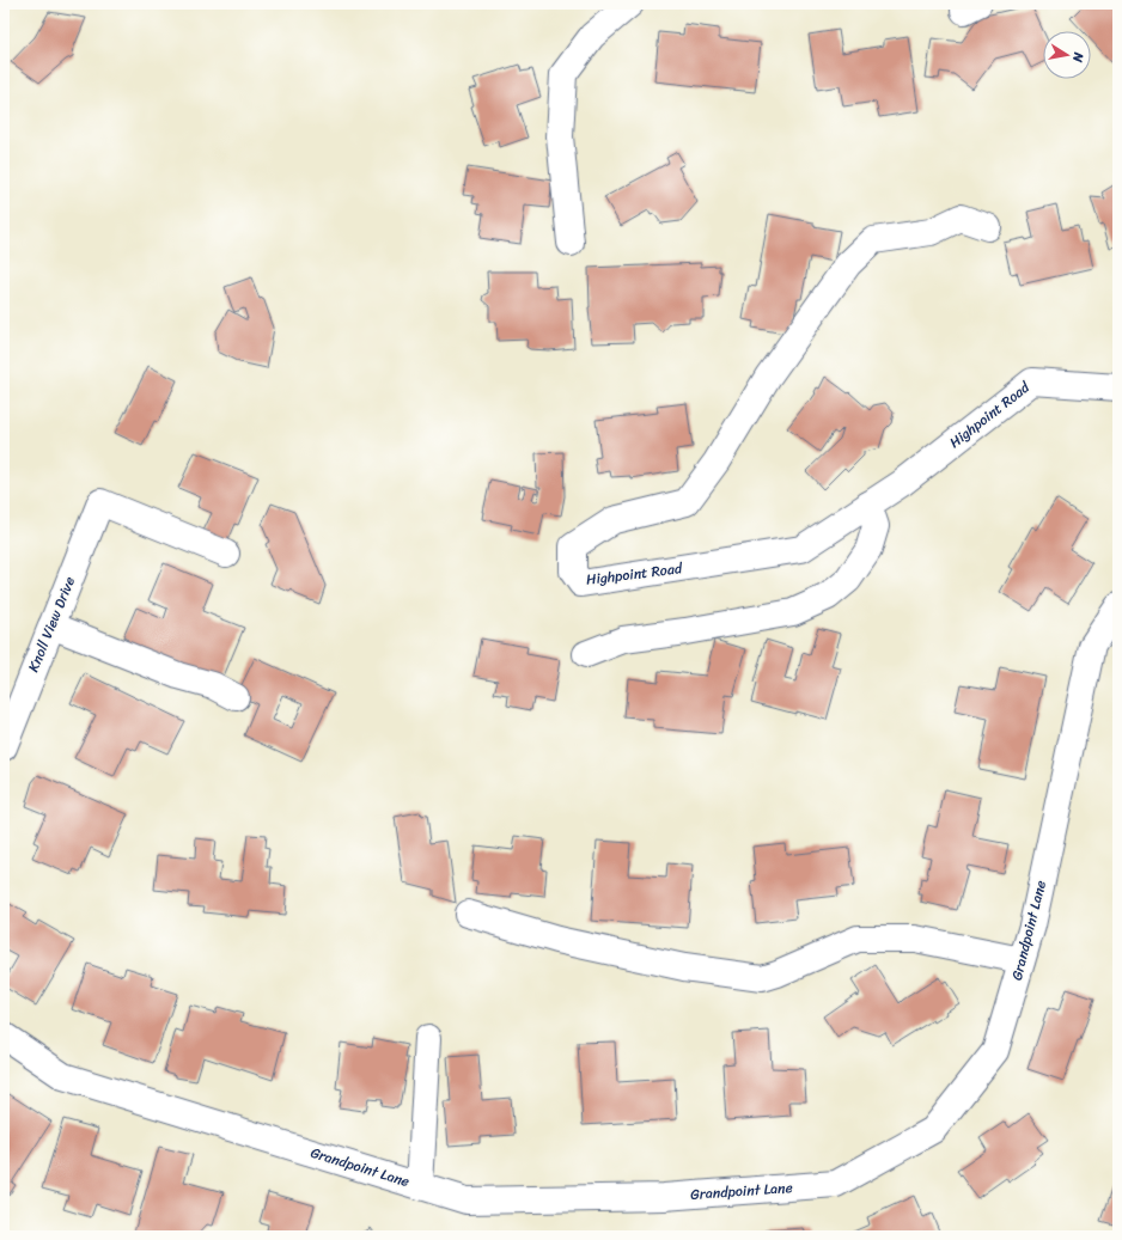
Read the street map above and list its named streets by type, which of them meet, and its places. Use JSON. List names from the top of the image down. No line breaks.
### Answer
{"streets":{"street":["Highpoint Road","Knoll View Drive","Grandpoint Lane"]},"north":"right"}
